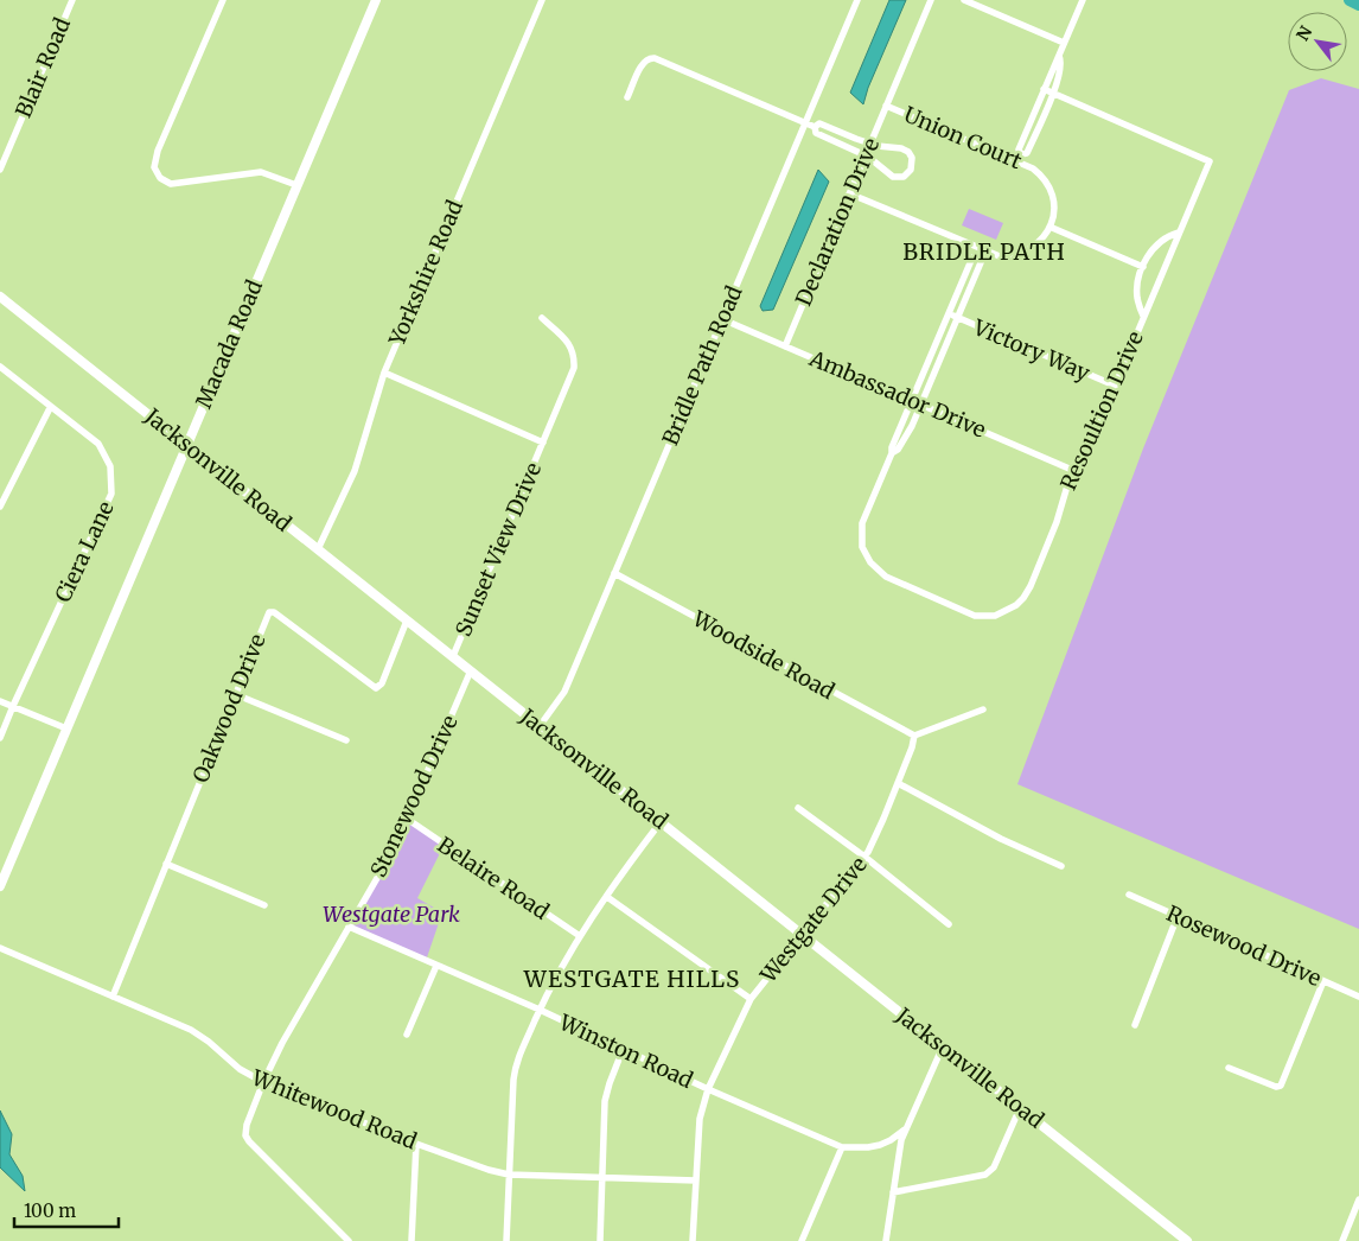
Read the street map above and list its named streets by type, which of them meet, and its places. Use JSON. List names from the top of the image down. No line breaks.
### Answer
{"streets":{"street":["Blair Road","Union Court","Declaration Drive","Yorkshire Road","Macada Road","Victory Way","Bridle Path Road","Ambassador Drive","Resoultion Drive","Jacksonville Road","Sunset View Drive","Ciera Lane","Woodside Road","Oakwood Drive","Stonewood Drive","Belaire Road","Westgate Drive","Rosewood Drive","Winston Road","Whitewood Road"]},"crossings":[["Union Court","Declaration Drive"],["Declaration Drive","Ambassador Drive"],["Yorkshire Road","Jacksonville Road"],["Macada Road","Jacksonville Road"],["Victory Way","Resoultion Drive"],["Bridle Path Road","Ambassador Drive"],["Bridle Path Road","Jacksonville Road"],["Bridle Path Road","Woodside Road"],["Ambassador Drive","Resoultion Drive"],["Jacksonville Road","Sunset View Drive"],["Jacksonville Road","Oakwood Drive"],["Jacksonville Road","Stonewood Drive"],["Jacksonville Road","Westgate Drive"],["Woodside Road","Westgate Drive"],["Oakwood Drive","Whitewood Road"],["Stonewood Drive","Belaire Road"],["Stonewood Drive","Winston Road"],["Stonewood Drive","Whitewood Road"],["Westgate Drive","Winston Road"],["Westgate Drive","Whitewood Road"]],"districts":["BRIDLE PATH","WESTGATE HILLS"],"parks":["Westgate Park"],"scale_bar":"100 m","north":"top left"}
